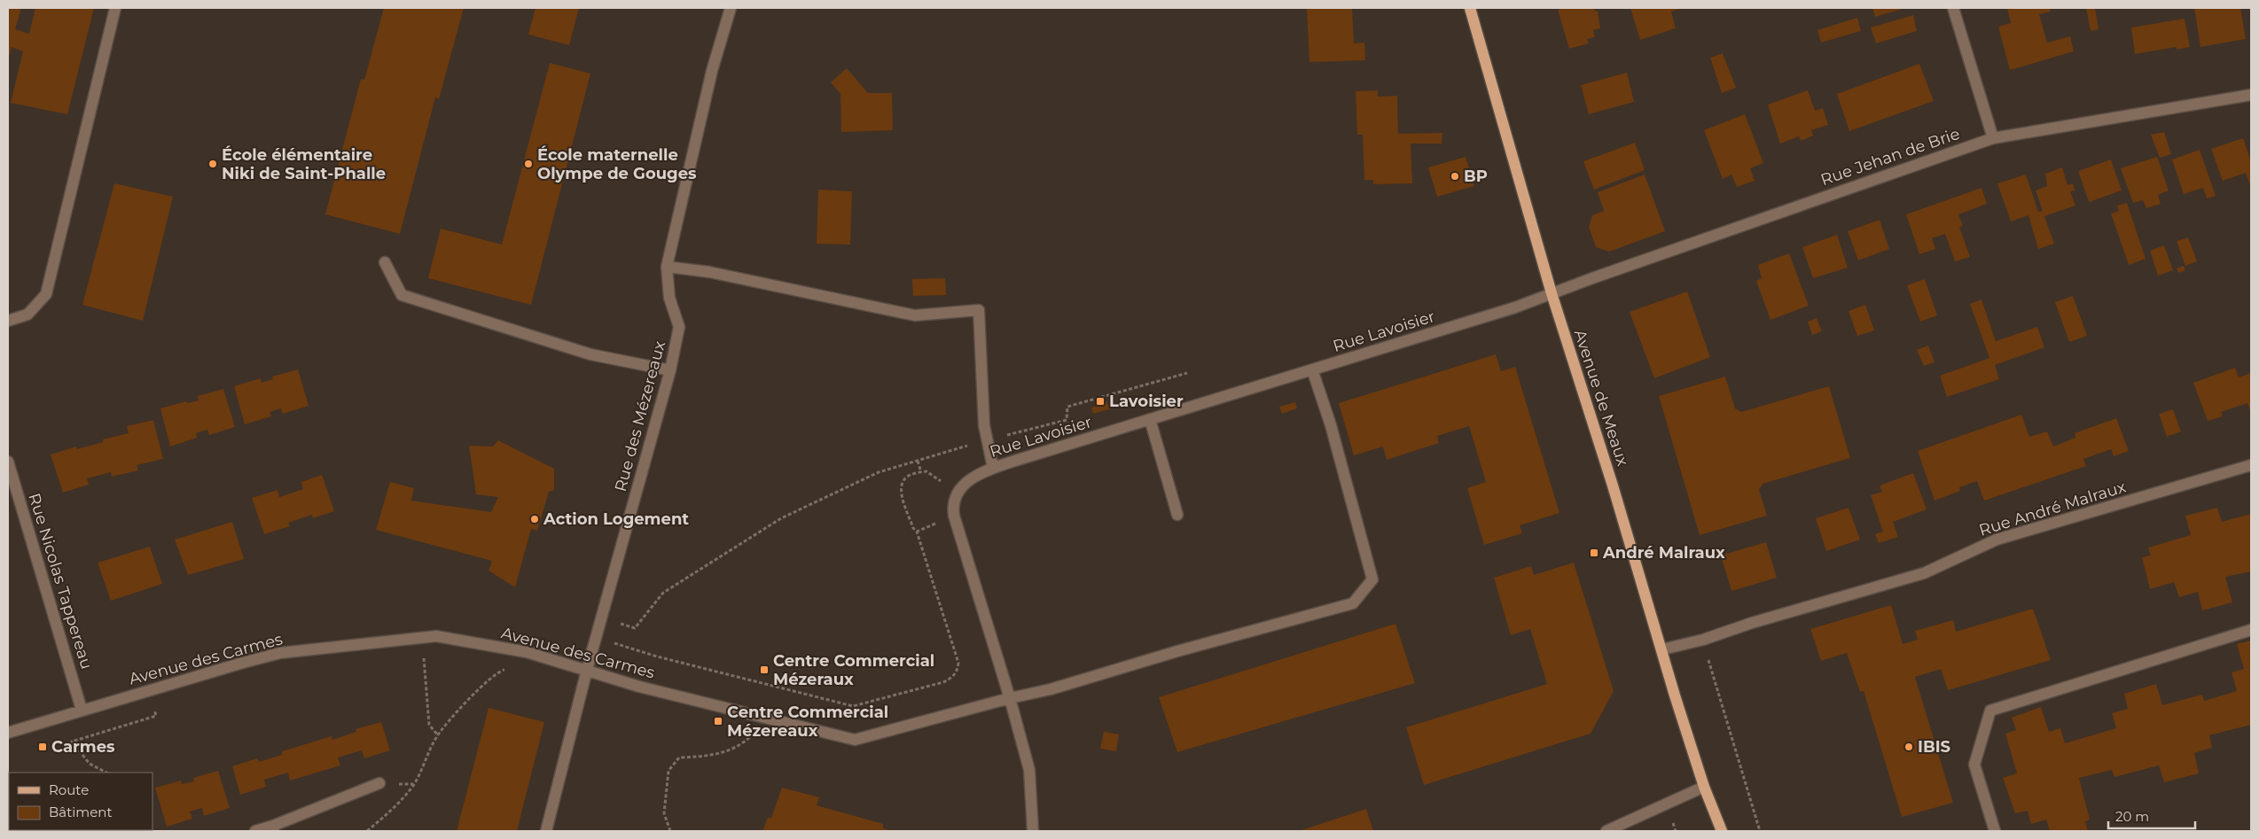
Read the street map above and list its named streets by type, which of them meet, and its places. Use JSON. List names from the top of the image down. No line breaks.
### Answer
{"streets":{"main road":["Avenue de Meaux"],"street":["Rue Jehan de Brie","Rue Lavoisier","Rue des Mézereaux","Rue André Malraux","Rue Nicolas Tappereau","Avenue des Carmes"]},"crossings":[["Rue Jehan de Brie","Rue Lavoisier"],["Rue Jehan de Brie","Avenue de Meaux"],["Rue Lavoisier","Avenue de Meaux"],["Rue Lavoisier","Avenue des Carmes"],["Avenue de Meaux","Rue André Malraux"],["Rue des Mézereaux","Avenue des Carmes"],["Rue Nicolas Tappereau","Avenue des Carmes"]],"places":{"other":["École élémentaire Niki de Saint-Phalle","École maternelle Olympe de Gouges","BP","Action Logement","IBIS"],"transit":["Lavoisier","André Malraux","Centre Commercial Mézeraux","Centre Commercial Mézereaux","Carmes"]},"legend":["Route","Bâtiment"],"scale_bar":"20 m"}
